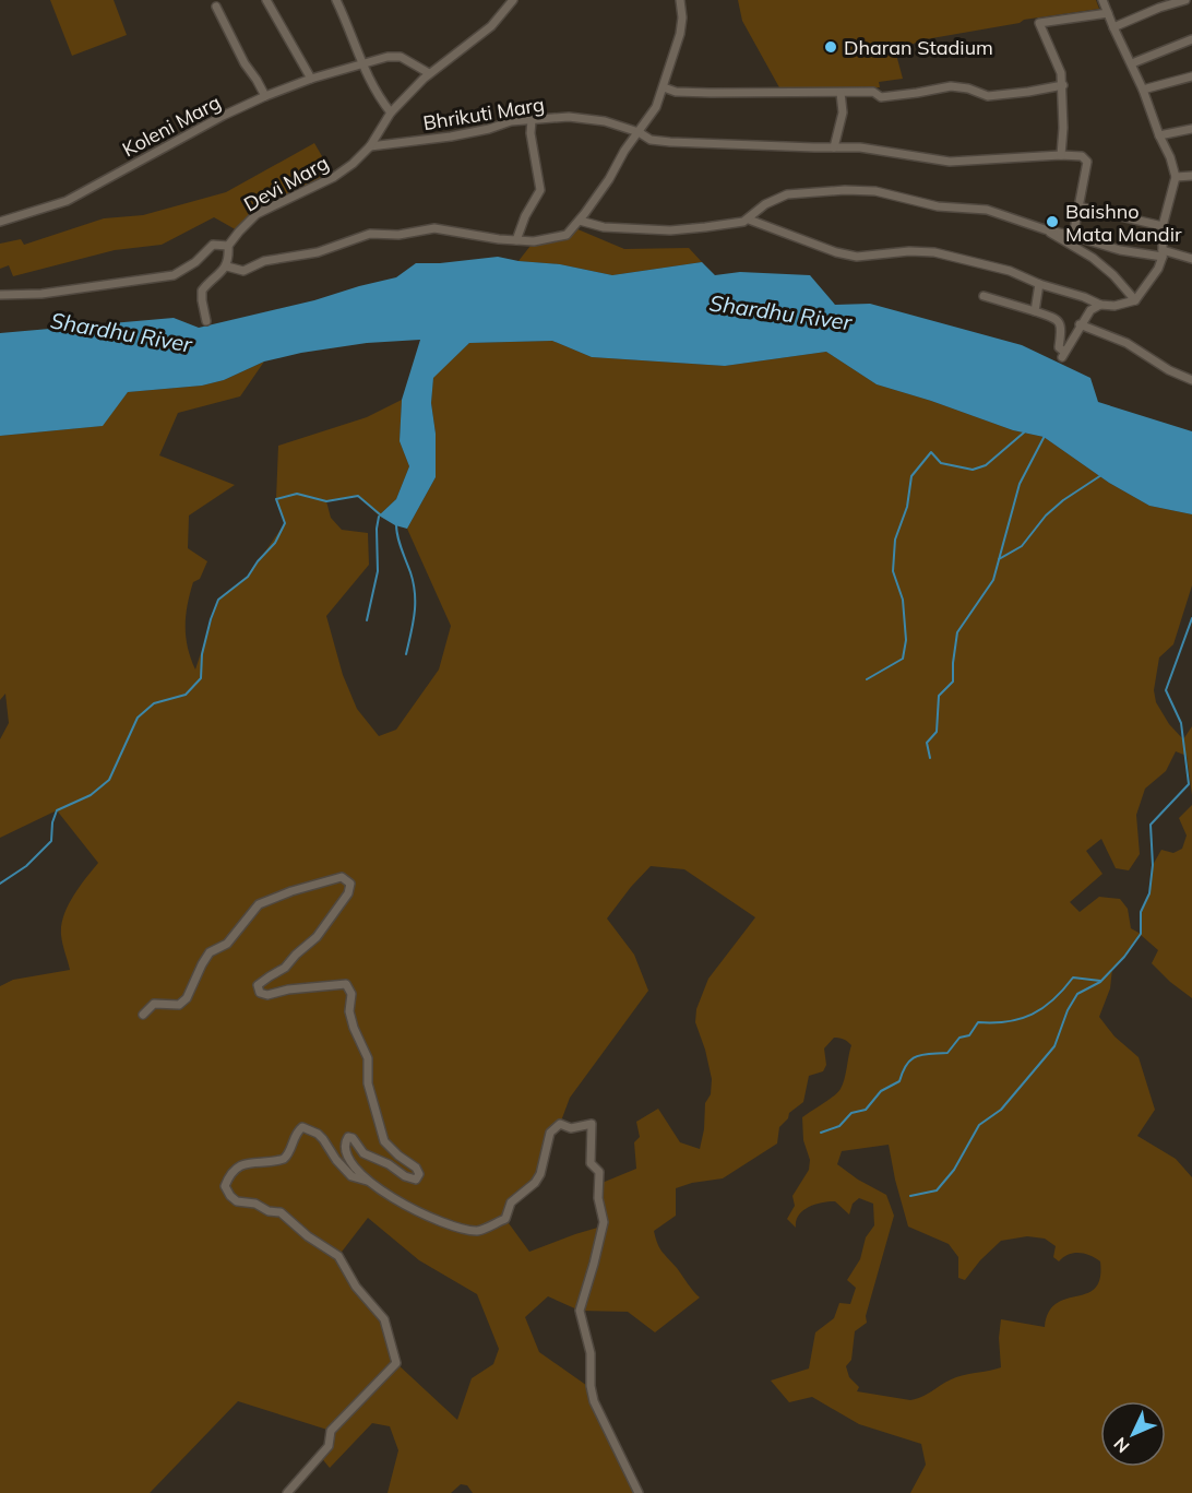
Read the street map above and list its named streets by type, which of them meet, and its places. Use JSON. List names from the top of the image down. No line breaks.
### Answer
{"streets":{"street":["Bhrikuti Marg","Koleni Marg","Devi Marg"]},"crossings":[["Bhrikuti Marg","Devi Marg"],["Koleni Marg","Devi Marg"]],"water":["Shardhu River"],"places":["Dharan Stadium","Baishno Mata Mandir"],"north":"bottom left"}
